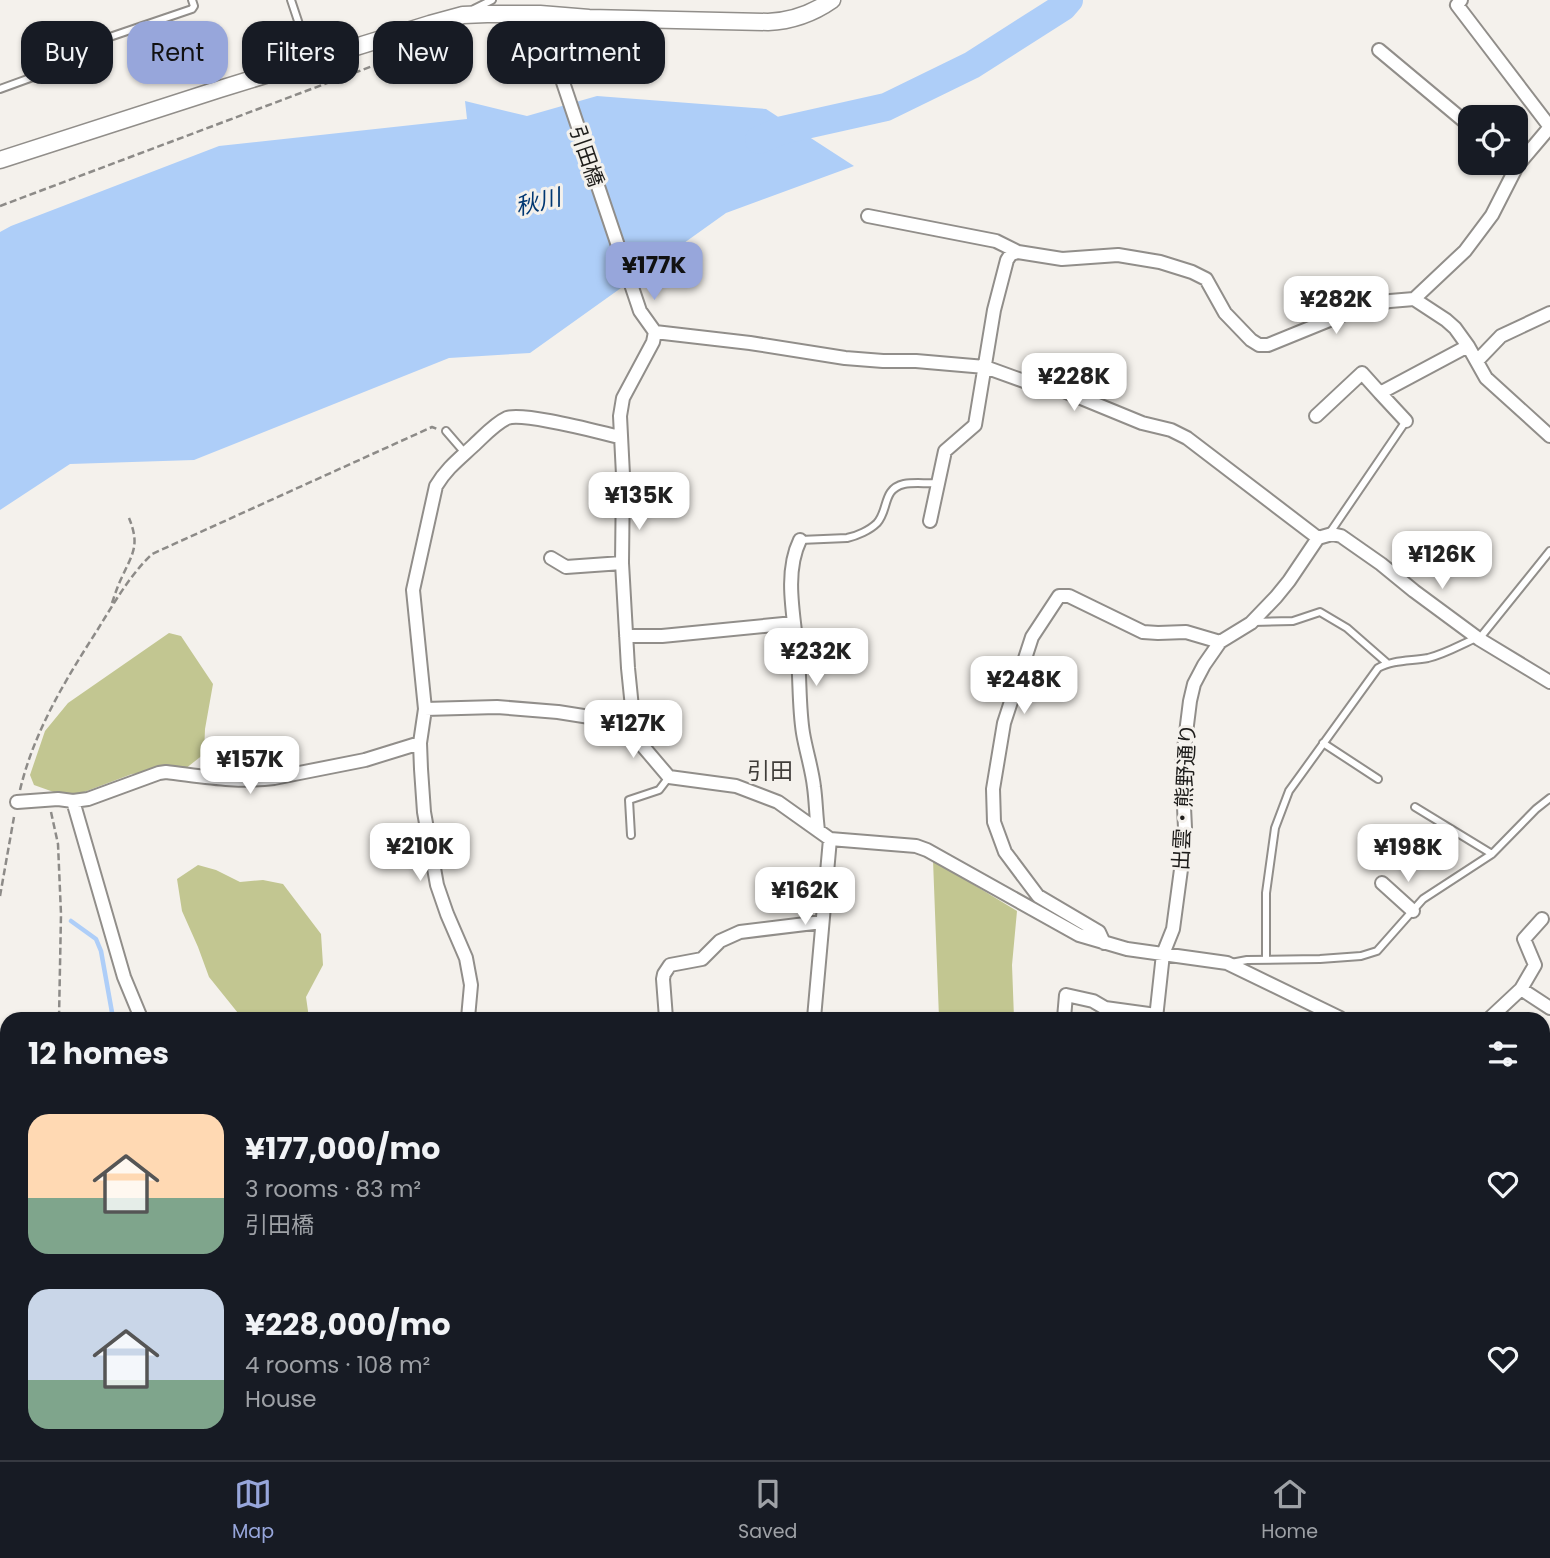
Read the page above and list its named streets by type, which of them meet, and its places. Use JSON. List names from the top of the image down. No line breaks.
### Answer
{"streets":{"street":["引田橋","出雲・熊野通り"]},"districts":["引田"],"water":["秋川"],"page":{"chip":["Buy","Rent","Filters","New","Apartment"],"price":["¥177K","¥282K","¥228K","¥135K","¥126K","¥232K","¥248K","¥127K","¥157K","¥210K","¥198K","¥162K"],"heading":"12 homes","list":[{"name":"¥177,000/mo","note":"3 rooms · 83 m² · 引田橋"},{"name":"¥228,000/mo","note":"4 rooms · 108 m² · House"}],"tabs":["Map","Saved","Home"]}}
